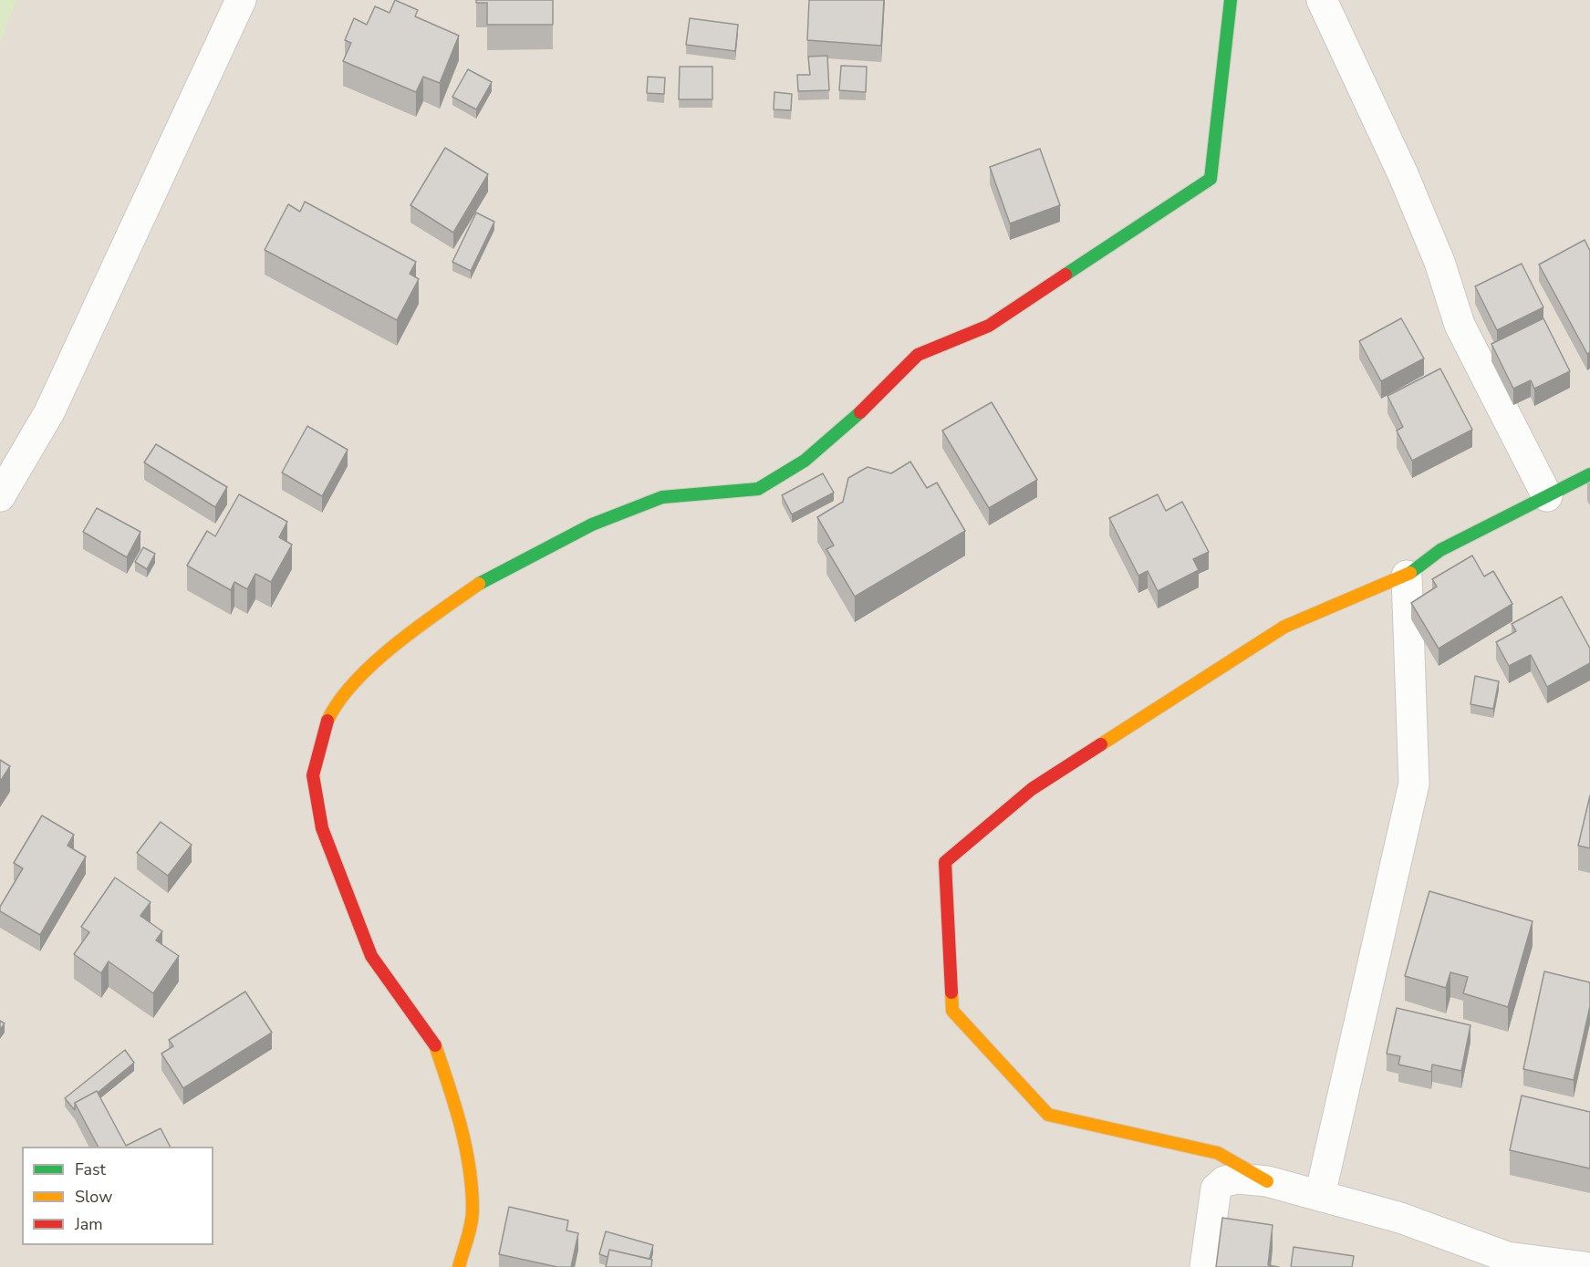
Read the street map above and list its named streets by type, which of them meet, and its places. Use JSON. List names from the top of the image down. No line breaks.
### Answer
{"legend":["Fast","Slow","Jam"]}
